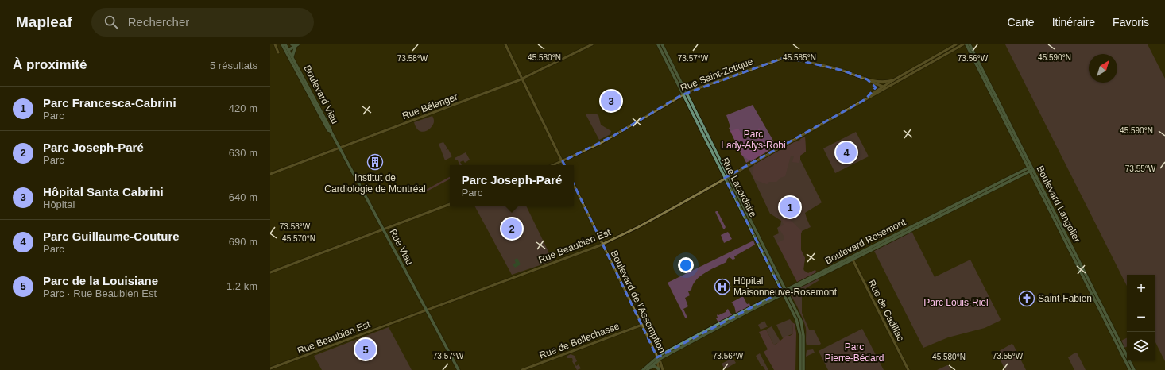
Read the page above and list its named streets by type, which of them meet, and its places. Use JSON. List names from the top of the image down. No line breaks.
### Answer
{"streets":{"main road":["Boulevard Viau","Rue Lacordaire","Boulevard Langelier","Boulevard Rosemont","Rue Viau"],"street":["Rue Saint-Zotique","Rue Bélanger","Rue Beaubien Est","Boulevard de l'Assomption","Rue de Cadillac","Rue de Bellechasse"]},"crossings":[["Rue Saint-Zotique","Rue Lacordaire"],["Rue Saint-Zotique","Rue Beaubien Est"],["Boulevard Viau","Rue Viau"],["Rue Bélanger","Rue Viau"],["Rue Lacordaire","Boulevard Rosemont"],["Rue Lacordaire","Rue Beaubien Est"],["Boulevard Langelier","Boulevard Rosemont"],["Boulevard Rosemont","Boulevard de l'Assomption"],["Boulevard Rosemont","Rue de Cadillac"],["Rue Beaubien Est","Rue Viau"],["Rue Beaubien Est","Boulevard de l'Assomption"],["Boulevard de l'Assomption","Rue de Bellechasse"]],"parks":["Parc Lady-Alys-Robi","Parc Louis-Riel","Parc Pierre-Bédard"],"places":{"building":["Institut de Cardiologie de Montréal"],"hospital":["Hôpital Maisonneuve-Rosemont"],"church":["Saint-Fabien"]},"north":"top right","page":{"header":"Mapleaf","search":"Rechercher","nav":["Carte","Itinéraire","Favoris"],"heading":["À proximité","5 résultats"],"list":[{"mark":"1","name":"Parc Francesca-Cabrini","note":"Parc","value":"420 m"},{"mark":"2","name":"Parc Joseph-Paré","note":"Parc","value":"630 m"},{"mark":"3","name":"Hôpital Santa Cabrini","note":"Hôpital","value":"640 m"},{"mark":"4","name":"Parc Guillaume-Couture","note":"Parc","value":"690 m"},{"mark":"5","name":"Parc de la Louisiane","note":"Parc · Rue Beaubien Est","value":"1.2 km"}],"pins":["3","4","1","2","5"],"popup":["Parc Joseph-Paré","Parc"],"map_buttons":["+","−"]},"coordinates":["45.580°N","45.585°N","45.590°N","73.58°W","73.57°W","73.56°W","73.55°W","45.570°N"]}
